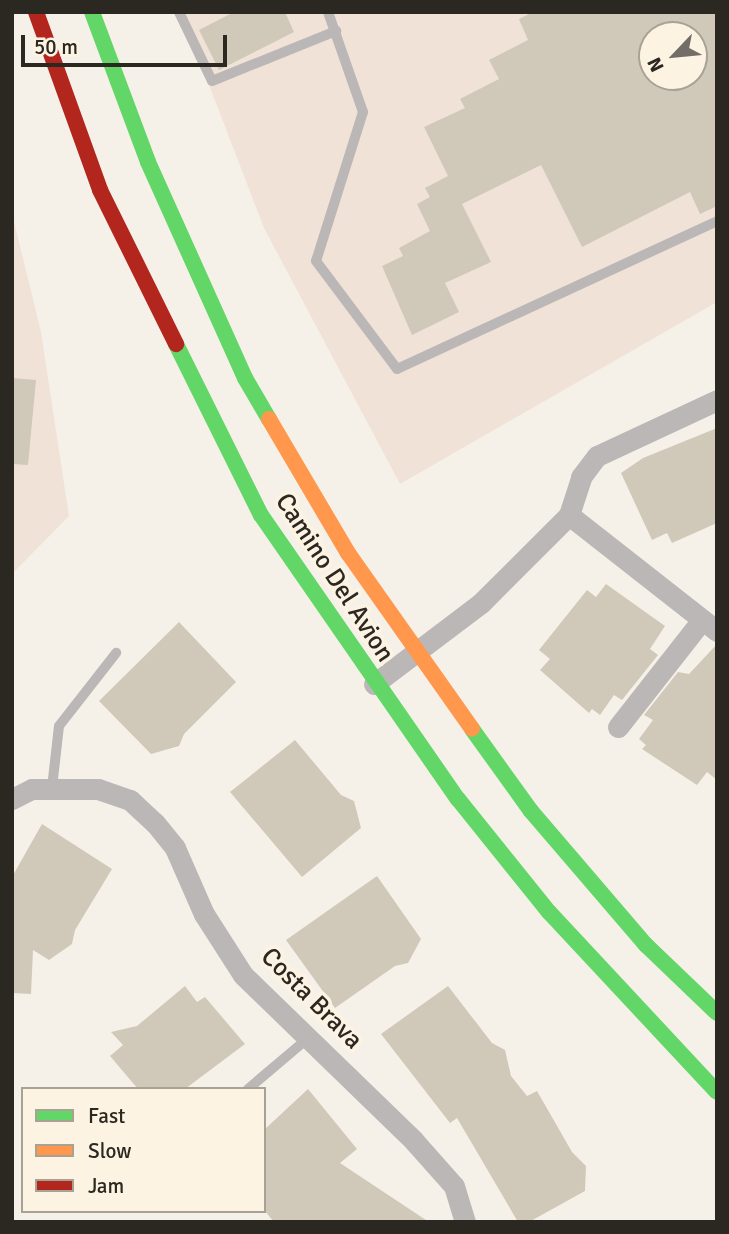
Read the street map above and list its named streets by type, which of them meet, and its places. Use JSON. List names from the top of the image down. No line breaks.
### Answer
{"streets":{"main road":["Camino Del Avion"],"street":["Costa Brava"]},"legend":["Fast","Slow","Jam"],"scale_bar":"50 m","north":"bottom left"}
